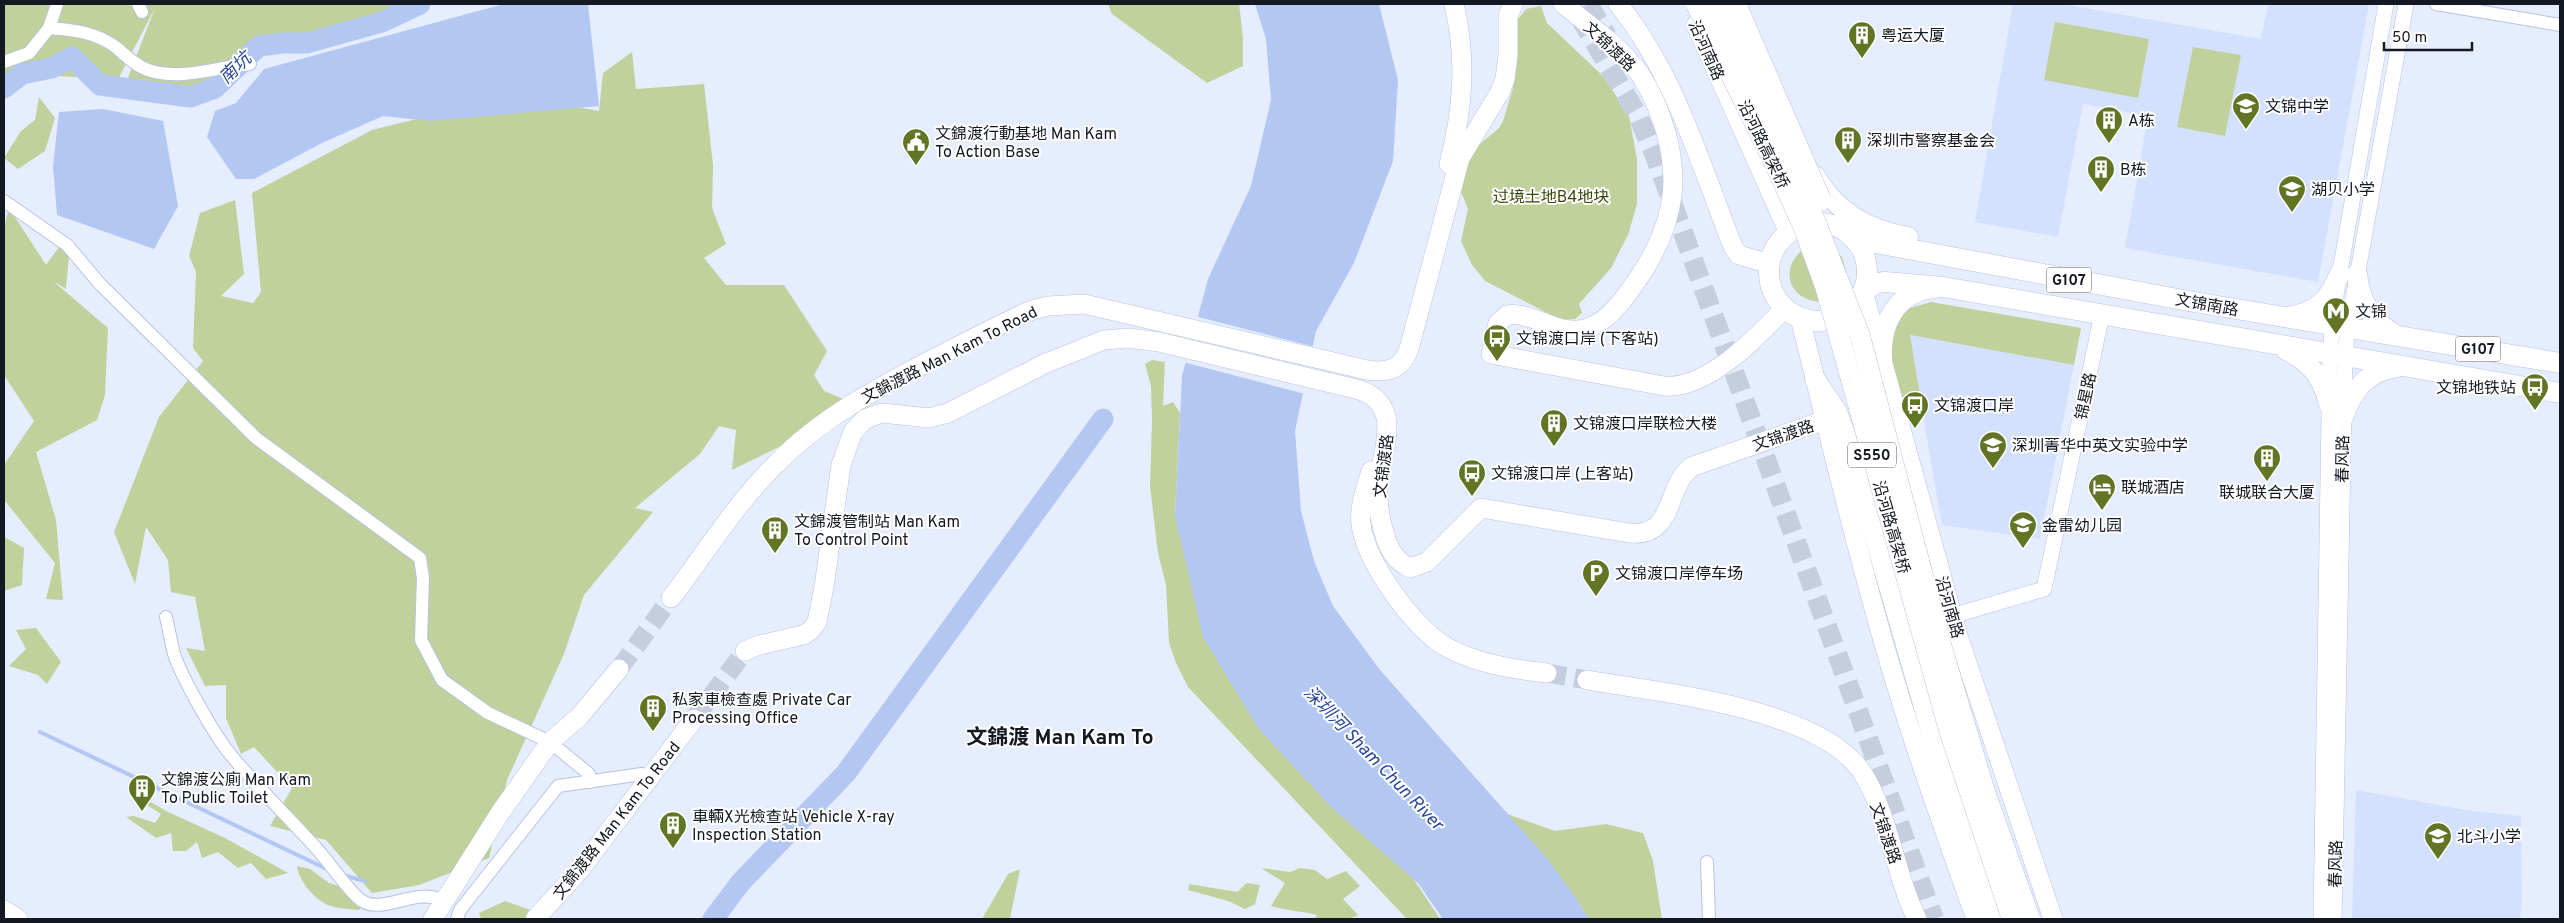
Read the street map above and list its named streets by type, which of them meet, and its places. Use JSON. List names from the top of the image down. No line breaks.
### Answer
{"streets":{"highway":["沿河路高架桥","G107","文锦南路","S550"],"main road":["文锦渡路","沿河南路","文錦渡路 Man Kam To Road"],"street":["锦星路","春风路"]},"crossings":[["文锦渡路","沿河南路"],["文锦渡路","G107"],["文锦渡路","文锦南路"],["文锦渡路","文錦渡路 Man Kam To Road"],["沿河南路","G107"],["沿河南路","文锦南路"],["沿河南路","锦星路"],["G107","文锦南路"],["文锦南路","锦星路"],["文锦南路","春风路"]],"districts":["文錦渡 Man Kam To"],"water":["南坑","深圳河 Sham Chun River"],"parks":["过境土地B4地块"],"places":{"building":["粤运大厦","A栋","深圳市警察基金会","B栋","文锦渡口岸联检大楼","联城联合大厦","文錦渡管制站 Man Kam To Control Point","私家車檢查處 Private Car Processing Office","文錦渡公廁 Man Kam To Public Toilet","車輛X光檢查站 Vehicle X-ray Inspection Station"],"school or university":["文锦中学","湖贝小学","深圳菁华中英文实验中学","金雷幼儿园","北斗小学"],"public building":["文錦渡行動基地 Man Kam To Action Base"],"metro station":["文锦"],"bus stop":["文锦渡口岸 (下客站)","文锦地铁站","文锦渡口岸","文锦渡口岸 (上客站)"],"hotel":["联城酒店"],"parking":["文锦渡口岸停车场"]},"scale_bar":"50 m"}
